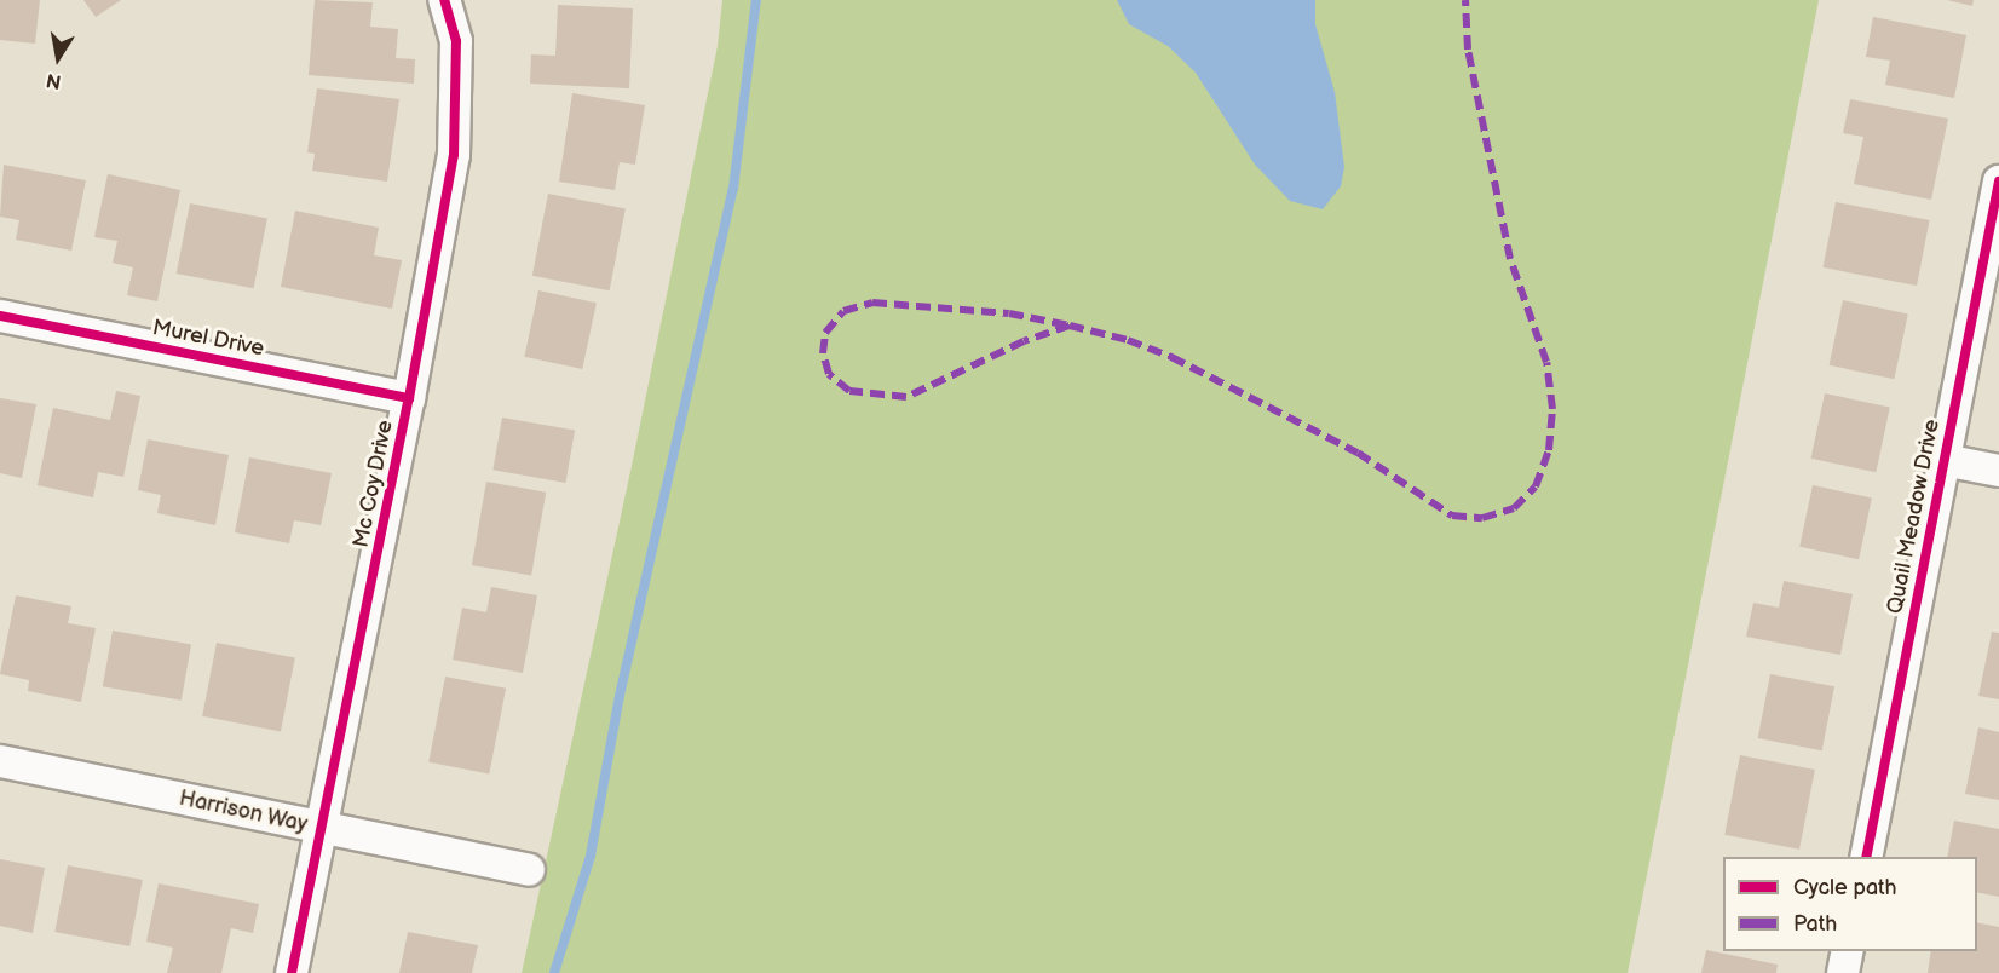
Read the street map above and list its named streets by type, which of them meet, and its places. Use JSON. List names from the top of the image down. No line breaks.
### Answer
{"streets":{"street":["Murel Drive","Mc Coy Drive","Quail Meadow Drive","Harrison Way"]},"crossings":[["Murel Drive","Mc Coy Drive"],["Mc Coy Drive","Harrison Way"]],"legend":["Cycle path","Path"],"north":"bottom"}
